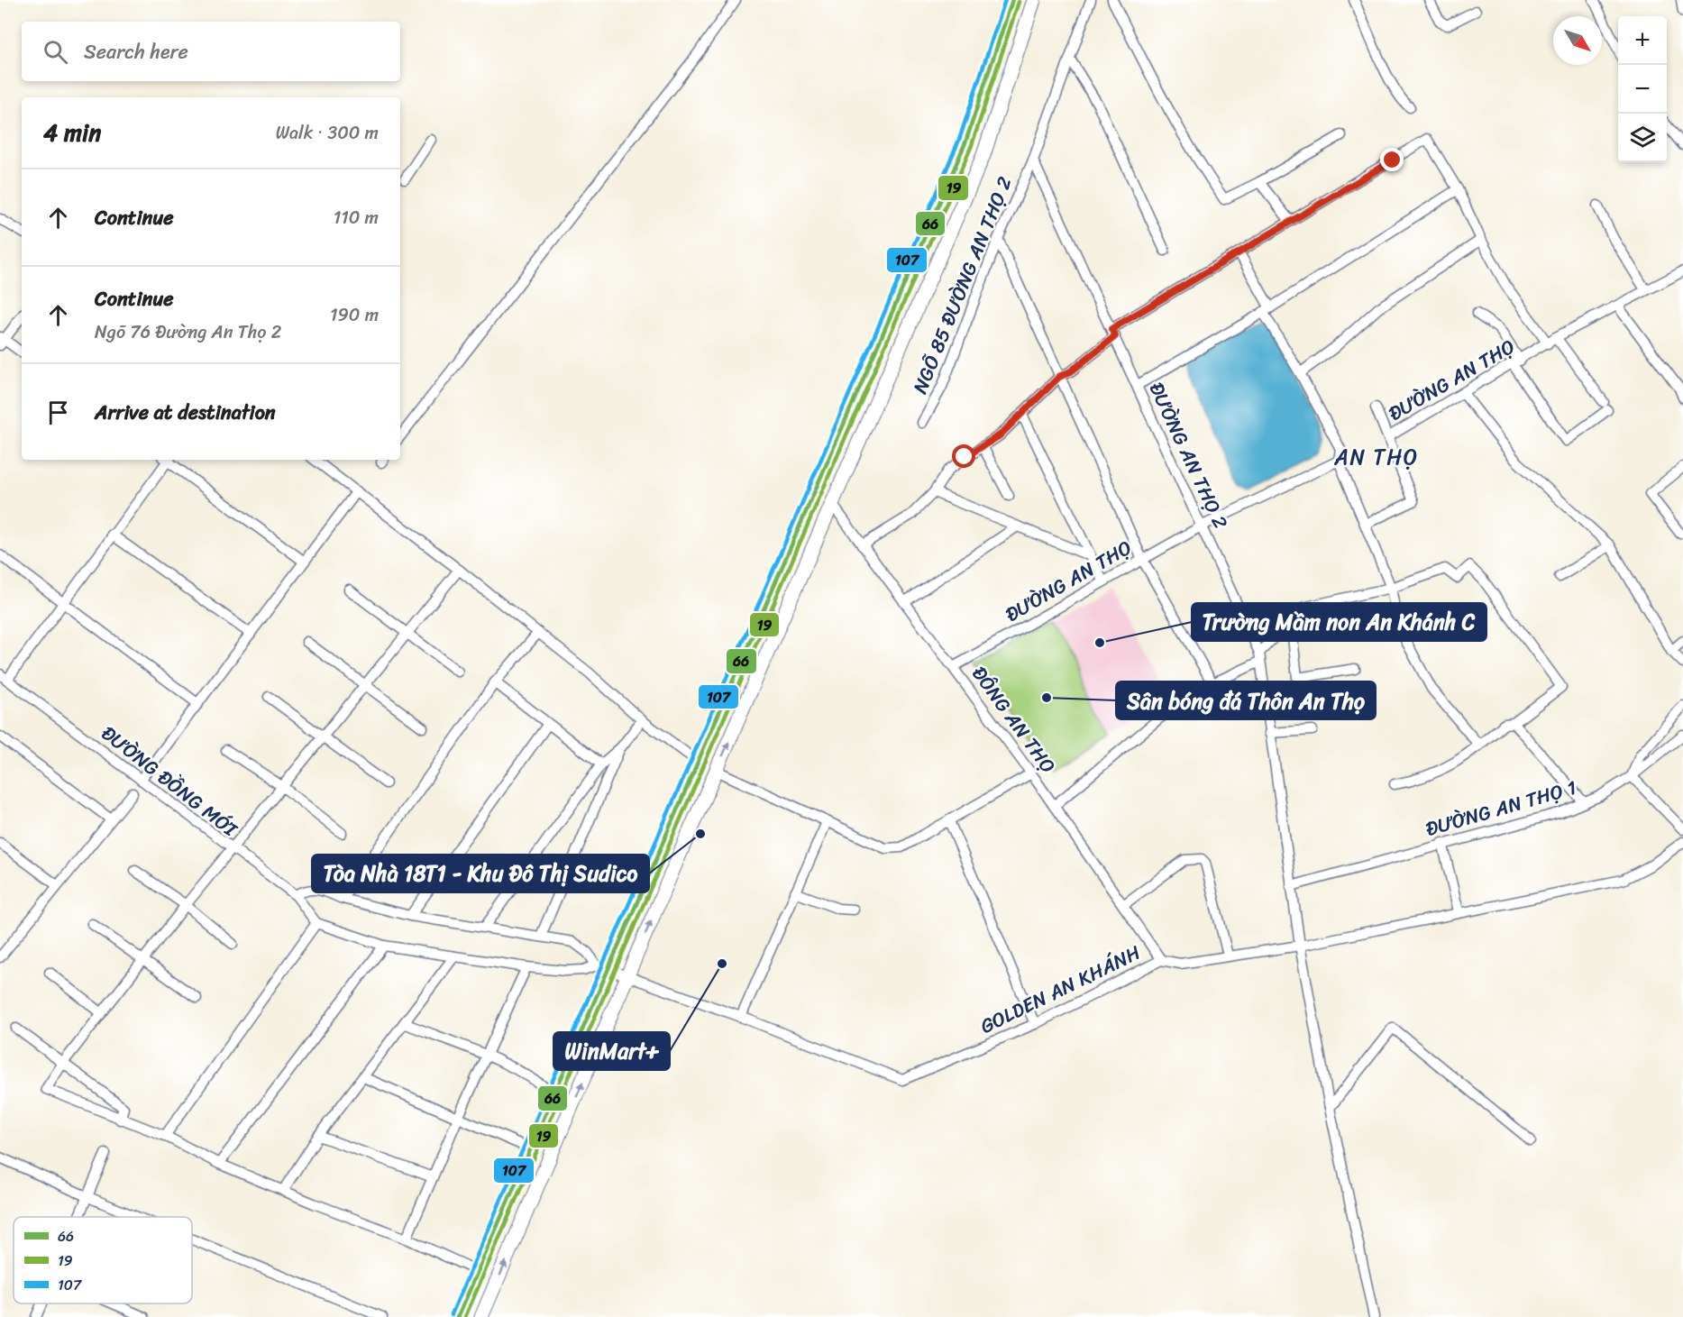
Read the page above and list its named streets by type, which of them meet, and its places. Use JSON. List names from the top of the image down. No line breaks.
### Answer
{"streets":{"street":["NGÕ 85 ĐƯỜNG AN THỌ 2","ĐƯỜNG AN THỌ","ĐƯỜNG AN THỌ 2","ĐÔNG AN THỌ","ĐƯỜNG ĐỒNG MỚI","ĐƯỜNG AN THỌ 1","GOLDEN AN KHÁNH"]},"crossings":[["NGÕ 85 ĐƯỜNG AN THỌ 2","ĐƯỜNG AN THỌ 2"],["ĐƯỜNG AN THỌ","ĐƯỜNG AN THỌ 2"],["ĐƯỜNG AN THỌ","ĐÔNG AN THỌ"],["ĐƯỜNG AN THỌ 2","ĐƯỜNG AN THỌ 1"],["ĐƯỜNG AN THỌ 2","GOLDEN AN KHÁNH"],["ĐÔNG AN THỌ","GOLDEN AN KHÁNH"]],"districts":["AN THỌ"],"places":["Trường Mầm non An Khánh C","Sân bóng đá Thôn An Thọ","Tòa Nhà 18T1 - Khu Đô Thị Sudico","WinMart+"],"lines":["transit line 66","transit line 107","transit line 19"],"legend":["66","19","107"],"north":"bottom right","page":{"map_buttons":["+","−"],"search":"Search here","heading":["4 min","Walk · 300 m"],"list":[["Continue","110 m"],["Continue","Ngõ 76 Đường An Thọ 2","190 m"],"Arrive at destination"]}}
